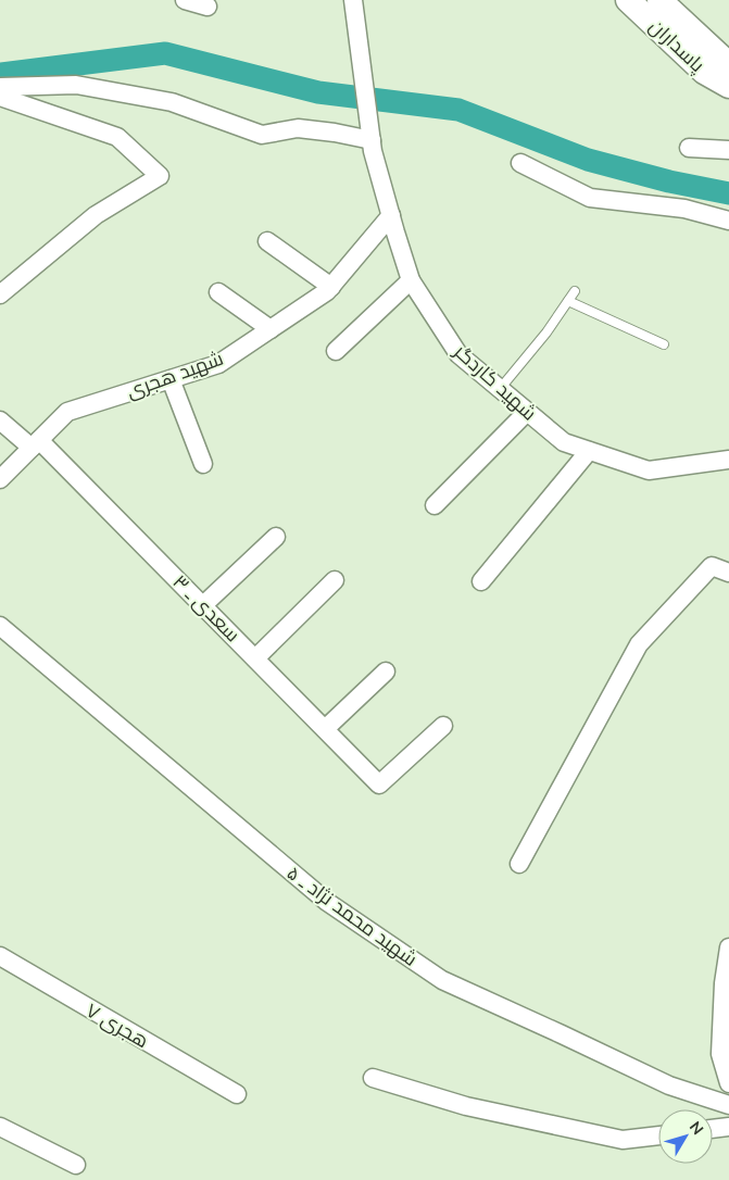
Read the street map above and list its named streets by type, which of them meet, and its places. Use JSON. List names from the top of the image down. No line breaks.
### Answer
{"streets":{"street":["پاسداران","شهید هجری","شهید کاردگر","سعدی ـ ۳","شهید محمد نژاد ـ ۵","هجری ۷"]},"crossings":[["شهید هجری","شهید کاردگر"],["شهید هجری","سعدی ـ ۳"]],"north":"top right"}
